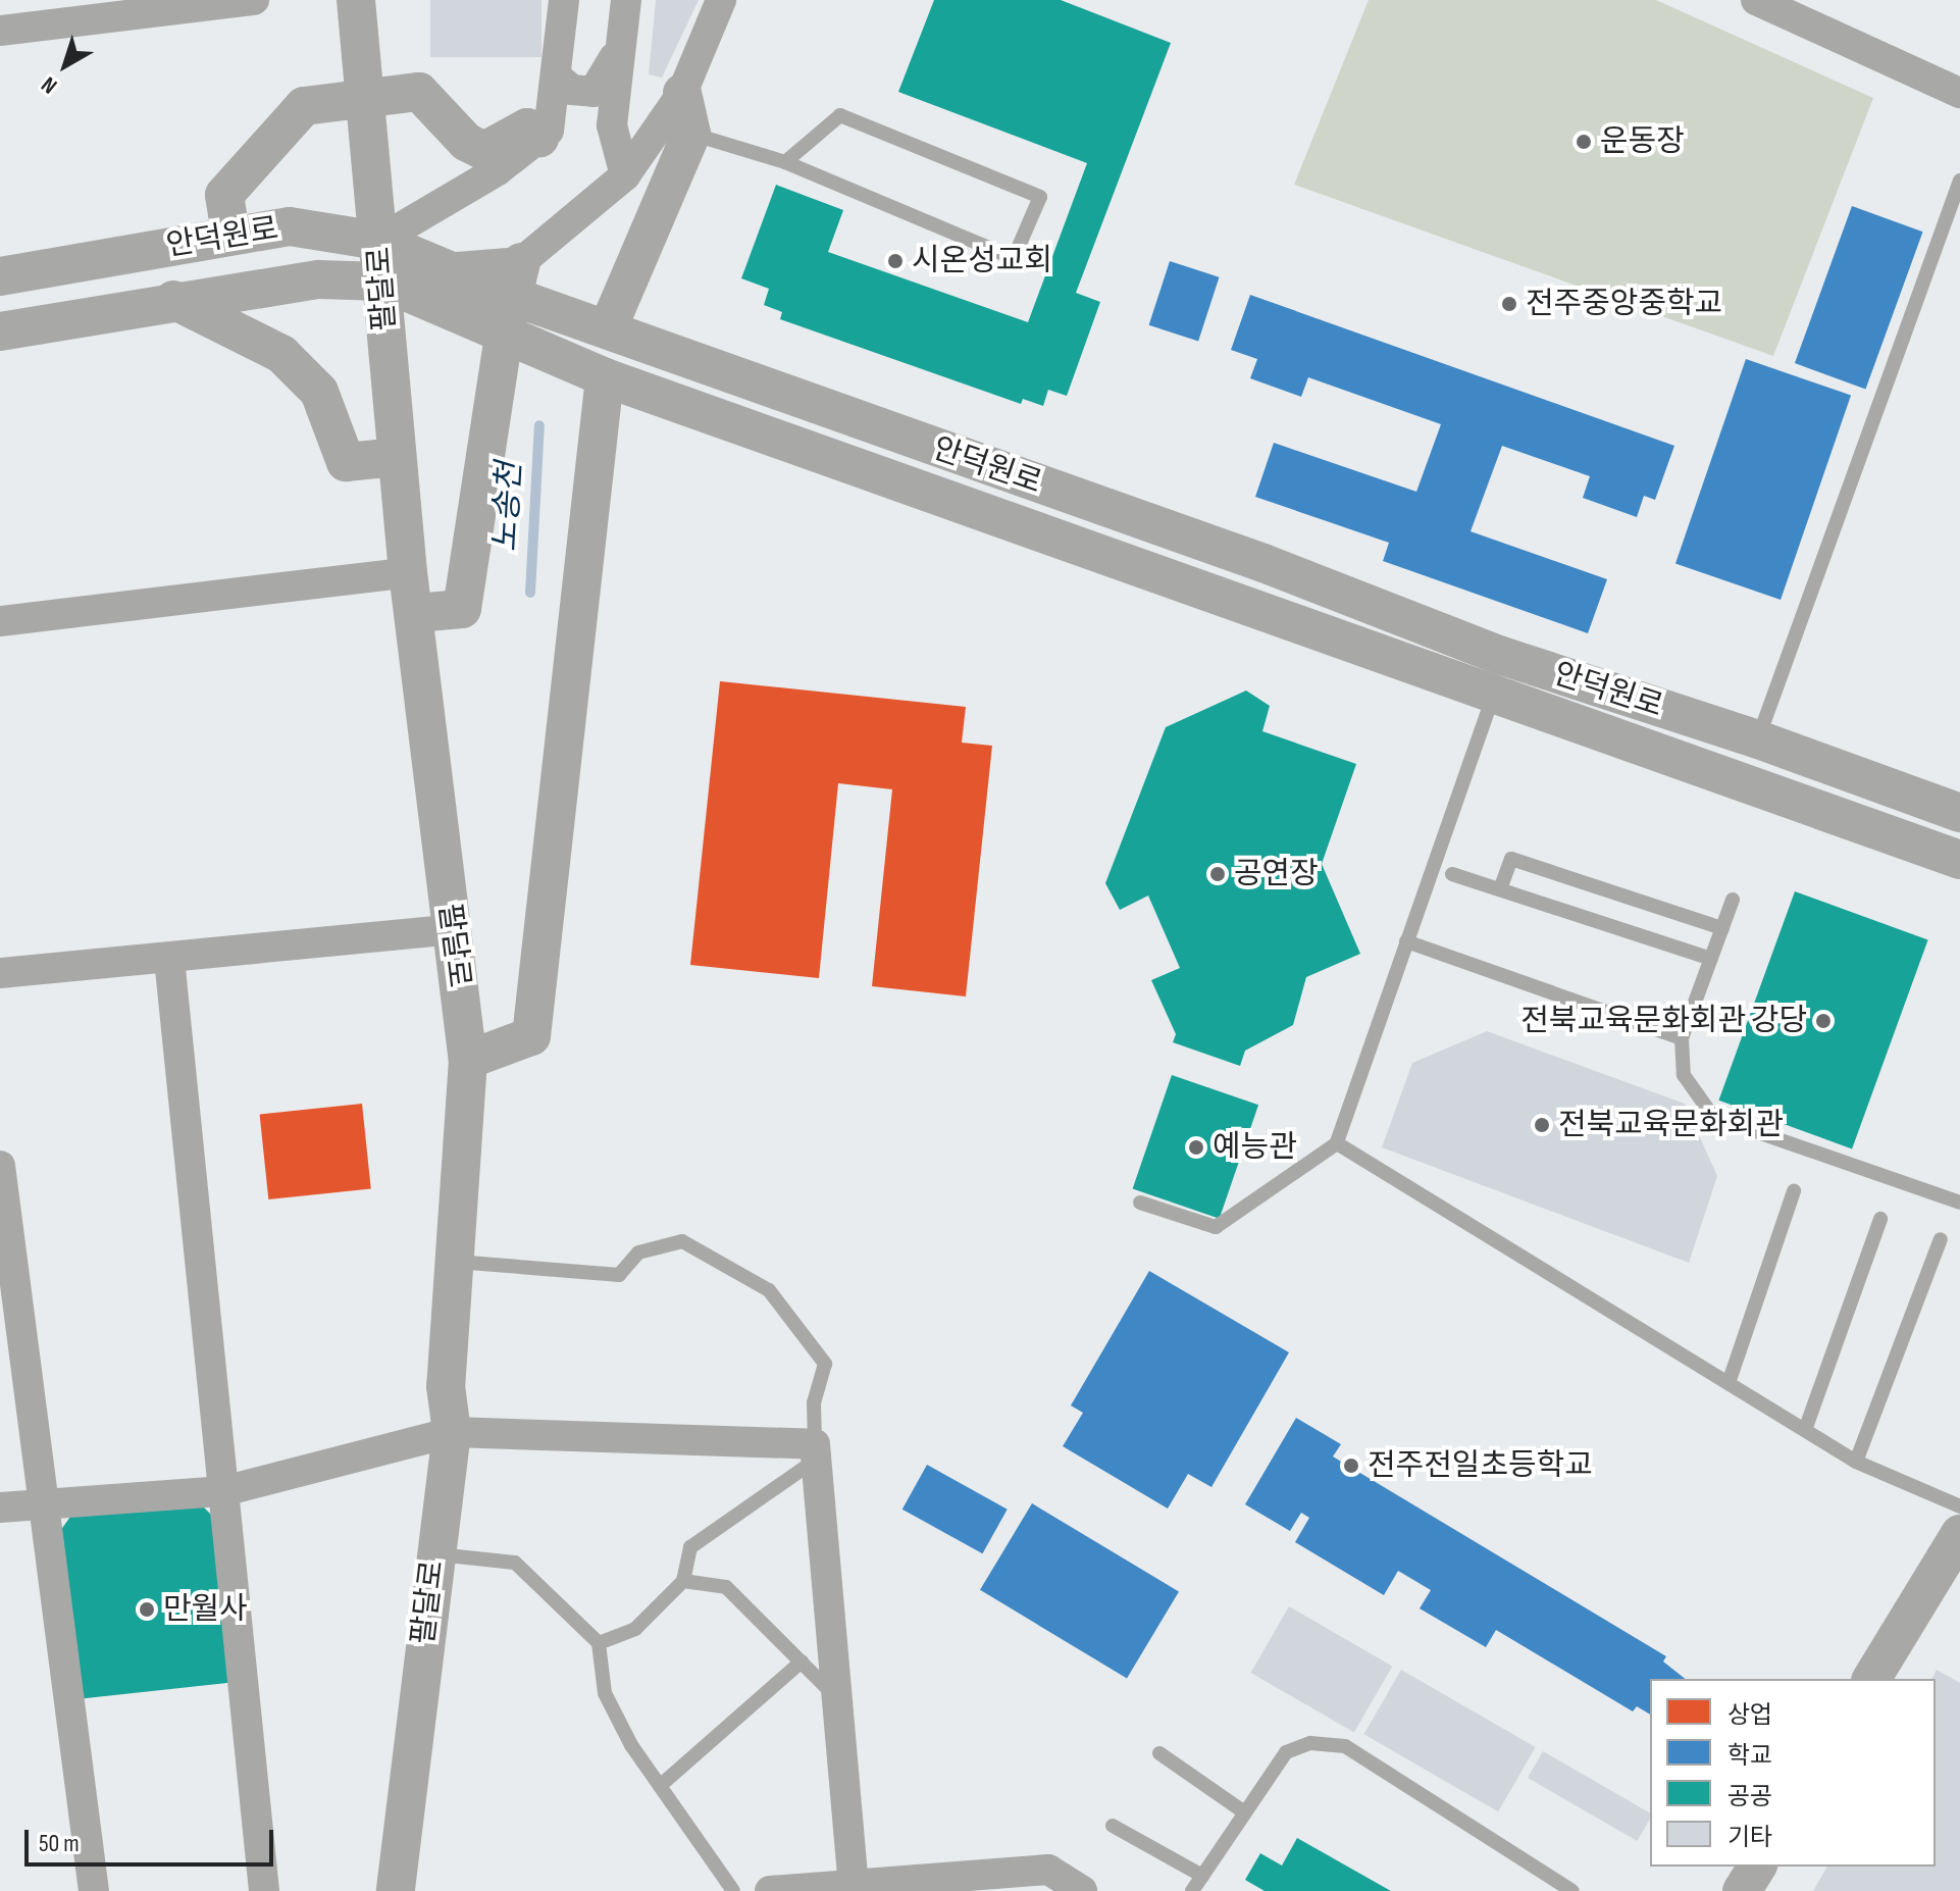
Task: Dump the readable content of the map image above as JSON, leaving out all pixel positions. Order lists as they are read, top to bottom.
{
  "streets": {
    "street": ["안덕원로", "팔달로"]
  },
  "crossings": [
    ["안덕원로", "팔달로"]
  ],
  "water": ["노송천"],
  "places": [
    "운동장",
    "시온성교회",
    "전주중앙중학교",
    "공연장",
    "전북교육문화회관 강당",
    "전북교육문화회관",
    "예능관",
    "전주전일초등학교",
    "만월사"
  ],
  "legend": [
    "상업",
    "학교",
    "공공",
    "기타"
  ],
  "scale_bar": "50 m",
  "north": "bottom left"
}
